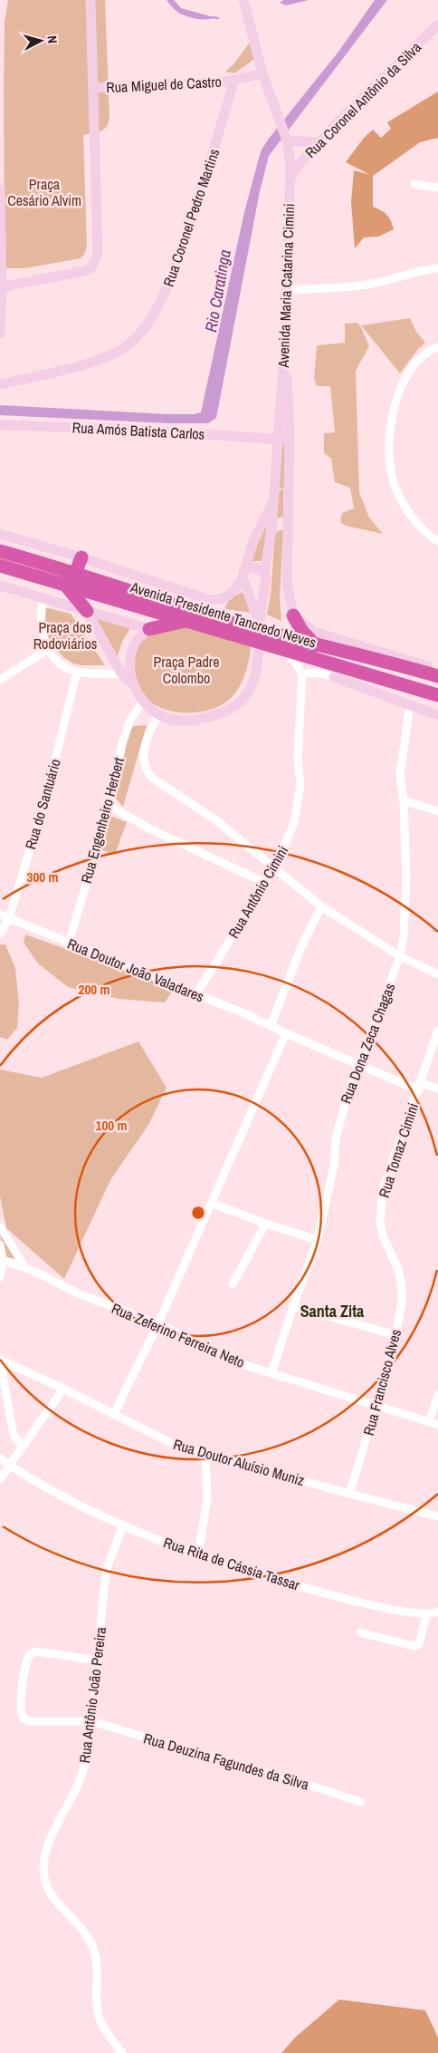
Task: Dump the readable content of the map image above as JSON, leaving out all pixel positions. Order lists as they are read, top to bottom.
{
  "streets": {
    "highway": ["Avenida Presidente Tancredo Neves"],
    "main road": [
      "Rua Miguel de Castro",
      "Rua Coronel Antônio da Silva",
      "Rua Coronel Pedro Martins",
      "Avenida Maria Catarina Cimini",
      "Rua Amós Batista Carlos"
    ],
    "street": [
      "Rua do Santuário",
      "Rua Engenheiro Herbert",
      "Rua Antônio Cimini",
      "Rua Doutor João Valadares",
      "Rua Dona Zeca Chagas",
      "Rua Tomaz Cimini",
      "Rua Zeferino Ferreira Neto",
      "Rua Francisco Alves",
      "Rua Doutor Aluísio Muniz",
      "Rua Rita de Cássia Tassar",
      "Rua Antônio João Pereira",
      "Rua Deuzina Fagundes da Silva"
    ]
  },
  "crossings": [
    ["Rua Miguel de Castro", "Rua Coronel Pedro Martins"],
    ["Rua Miguel de Castro", "Avenida Maria Catarina Cimini"],
    ["Rua Coronel Antônio da Silva", "Avenida Maria Catarina Cimini"],
    ["Avenida Maria Catarina Cimini", "Rua Amós Batista Carlos"],
    ["Avenida Maria Catarina Cimini", "Avenida Presidente Tancredo Neves"],
    ["Rua do Santuário", "Rua Doutor João Valadares"],
    ["Rua Engenheiro Herbert", "Rua Doutor João Valadares"],
    ["Rua Antônio Cimini", "Rua Doutor João Valadares"],
    ["Rua Doutor João Valadares", "Rua Dona Zeca Chagas"],
    ["Rua Doutor João Valadares", "Rua Tomaz Cimini"],
    ["Rua Dona Zeca Chagas", "Rua Zeferino Ferreira Neto"],
    ["Rua Tomaz Cimini", "Rua Francisco Alves"],
    ["Rua Zeferino Ferreira Neto", "Rua Francisco Alves"],
    ["Rua Francisco Alves", "Rua Doutor Aluísio Muniz"],
    ["Rua Rita de Cássia Tassar", "Rua Antônio João Pereira"],
    ["Rua Antônio João Pereira", "Rua Deuzina Fagundes da Silva"]
  ],
  "districts": ["Santa Zita"],
  "water": ["Rio Caratinga"],
  "parks": ["Praça Cesário Alvim", "Praça dos Rodoviários", "Praça Padre Colombo"],
  "north": "right",
  "rings": ["300 m", "200 m", "100 m"]
}
